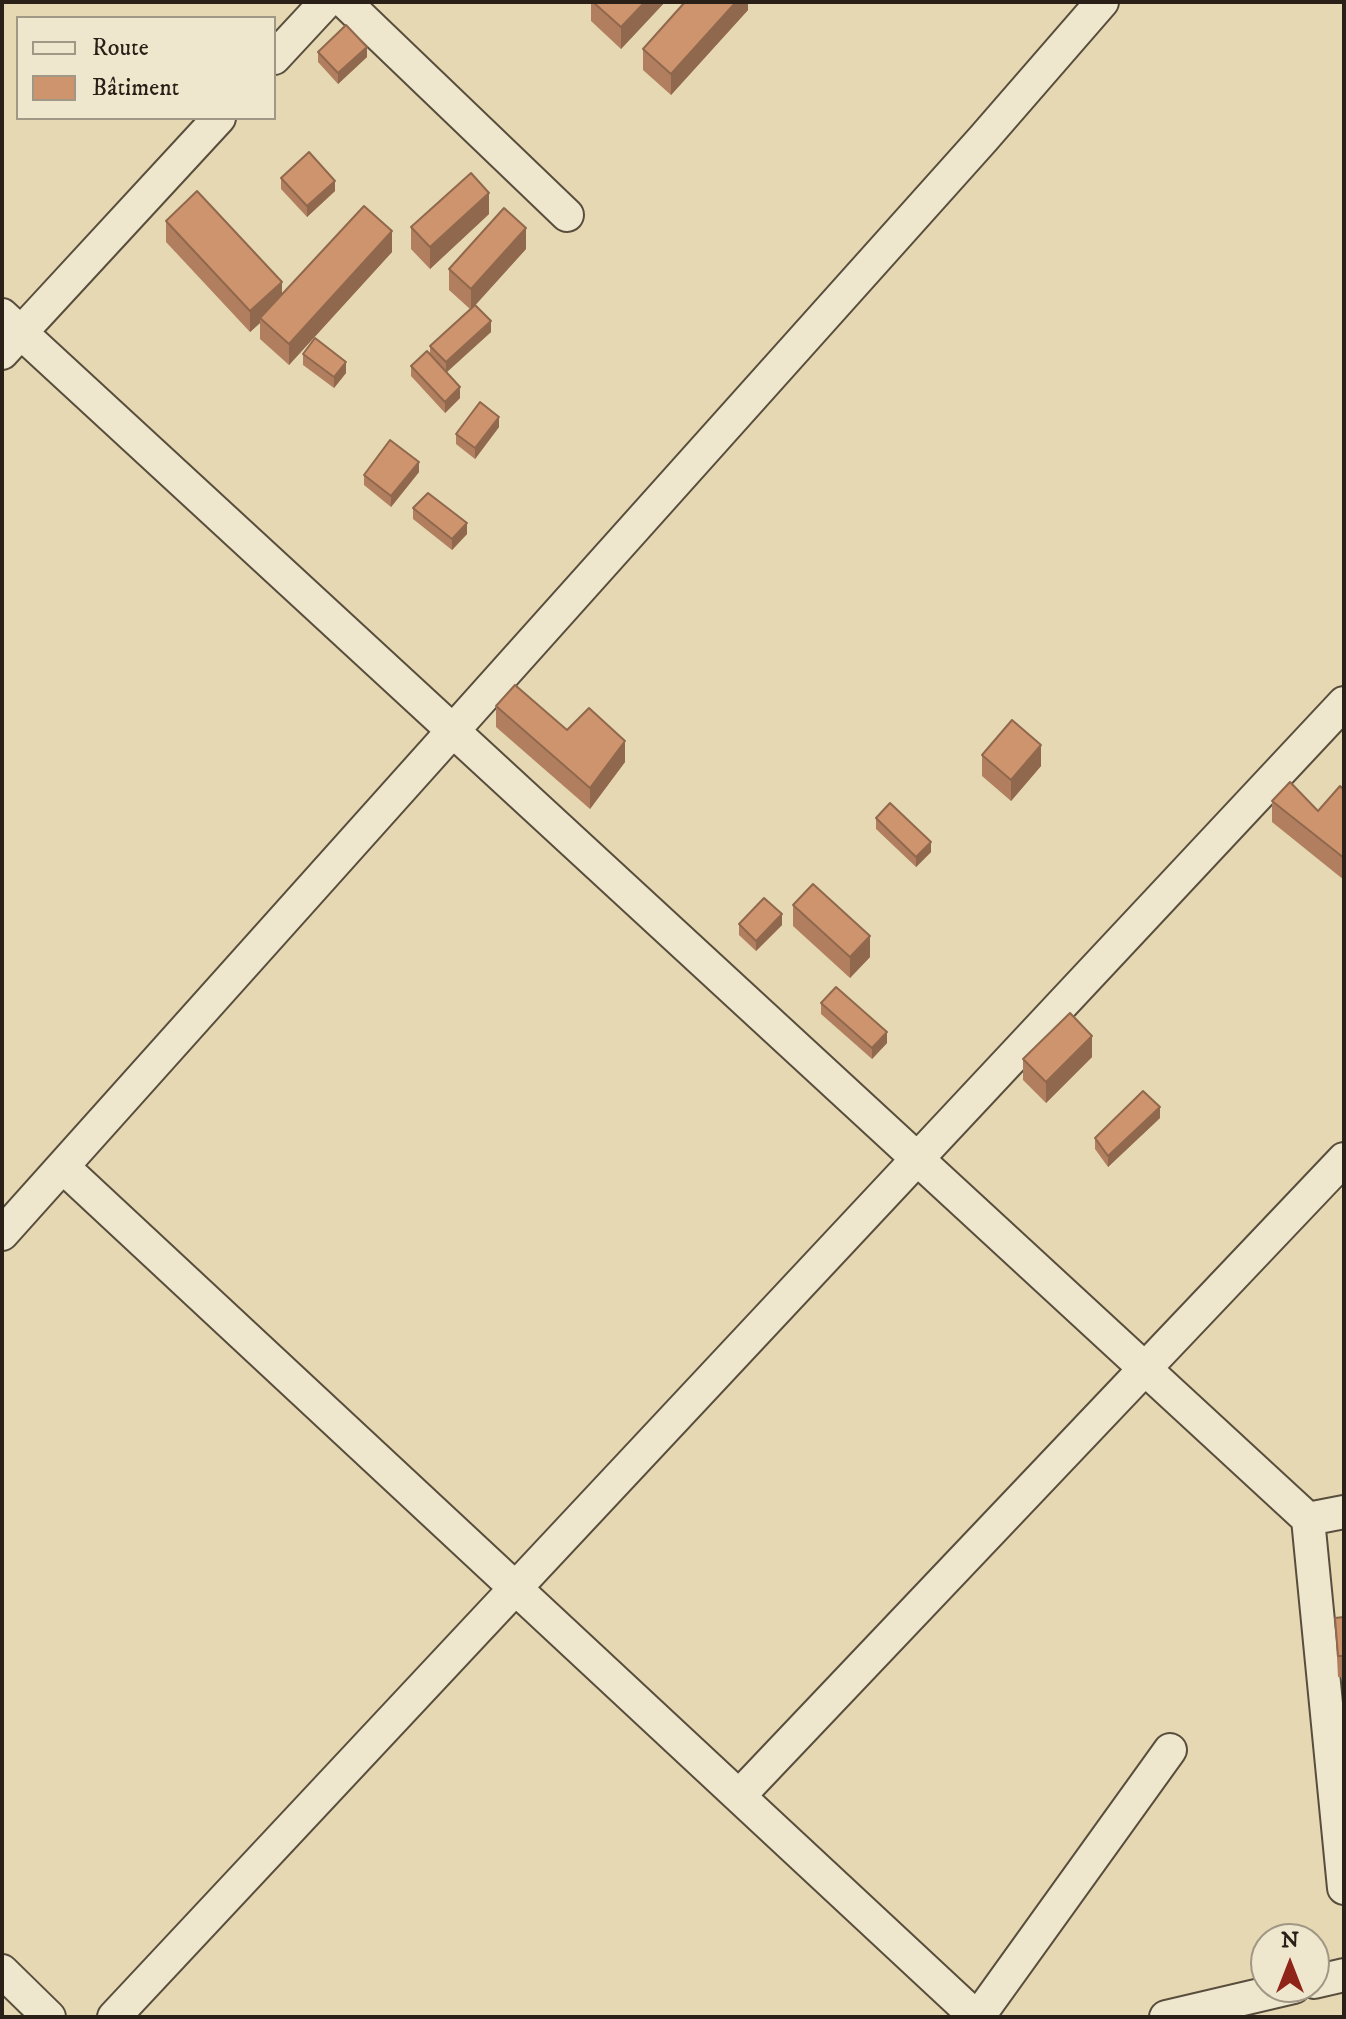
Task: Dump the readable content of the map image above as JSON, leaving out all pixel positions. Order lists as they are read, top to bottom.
{
  "legend": ["Route", "Bâtiment"],
  "north": "top"
}
